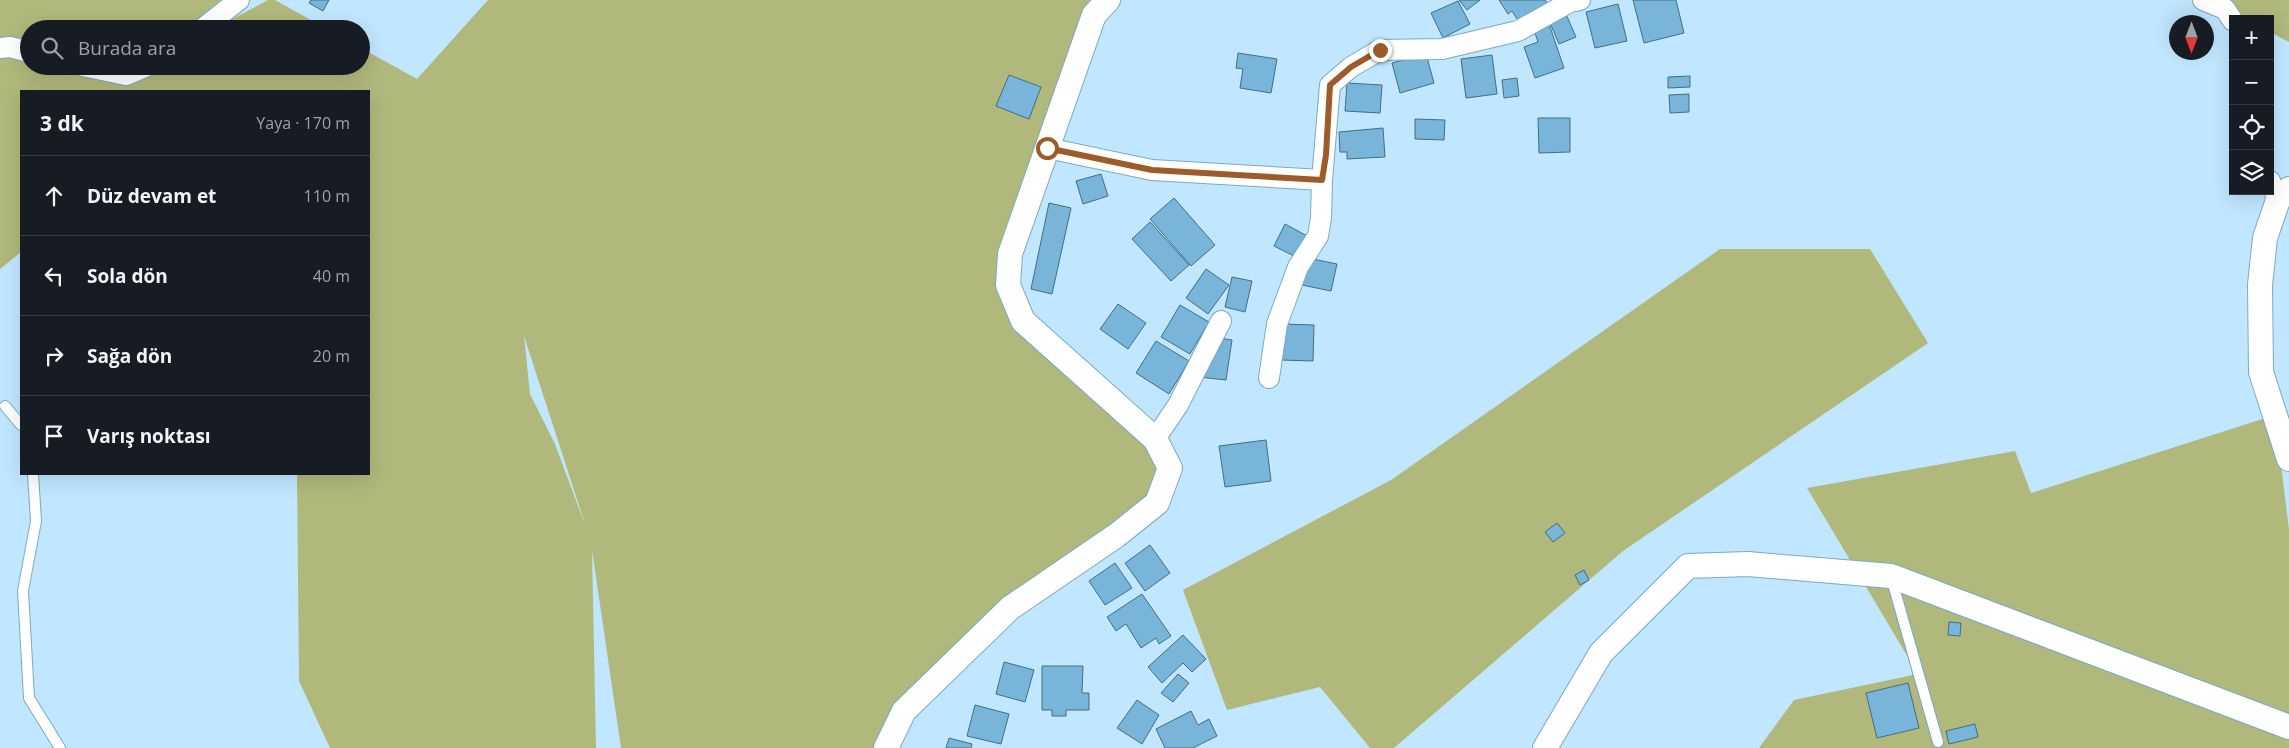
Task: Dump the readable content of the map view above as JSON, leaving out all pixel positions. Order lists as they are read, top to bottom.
{
  "north": "bottom",
  "page": {
    "map_buttons": ["+", "−"],
    "search": "Burada ara",
    "heading": ["3 dk", "Yaya · 170 m"],
    "list": [
      ["Düz devam et", "110 m"],
      ["Sola dön", "40 m"],
      ["Sağa dön", "20 m"],
      "Varış noktası"
    ]
  }
}
